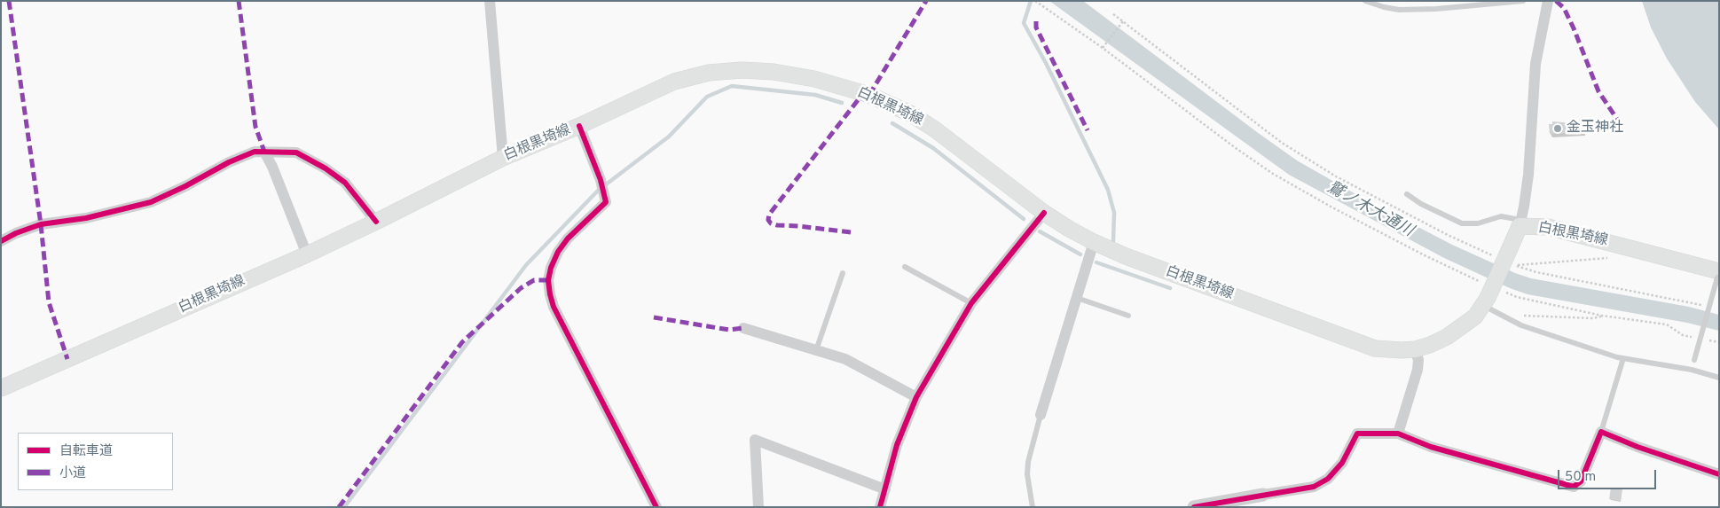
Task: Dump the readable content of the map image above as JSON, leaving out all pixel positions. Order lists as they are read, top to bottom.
{
  "streets": {
    "main road": ["白根黒埼線"]
  },
  "water": ["鷲ノ木大通川"],
  "places": ["金玉神社"],
  "legend": ["自転車道", "小道"],
  "scale_bar": "50 m"
}
